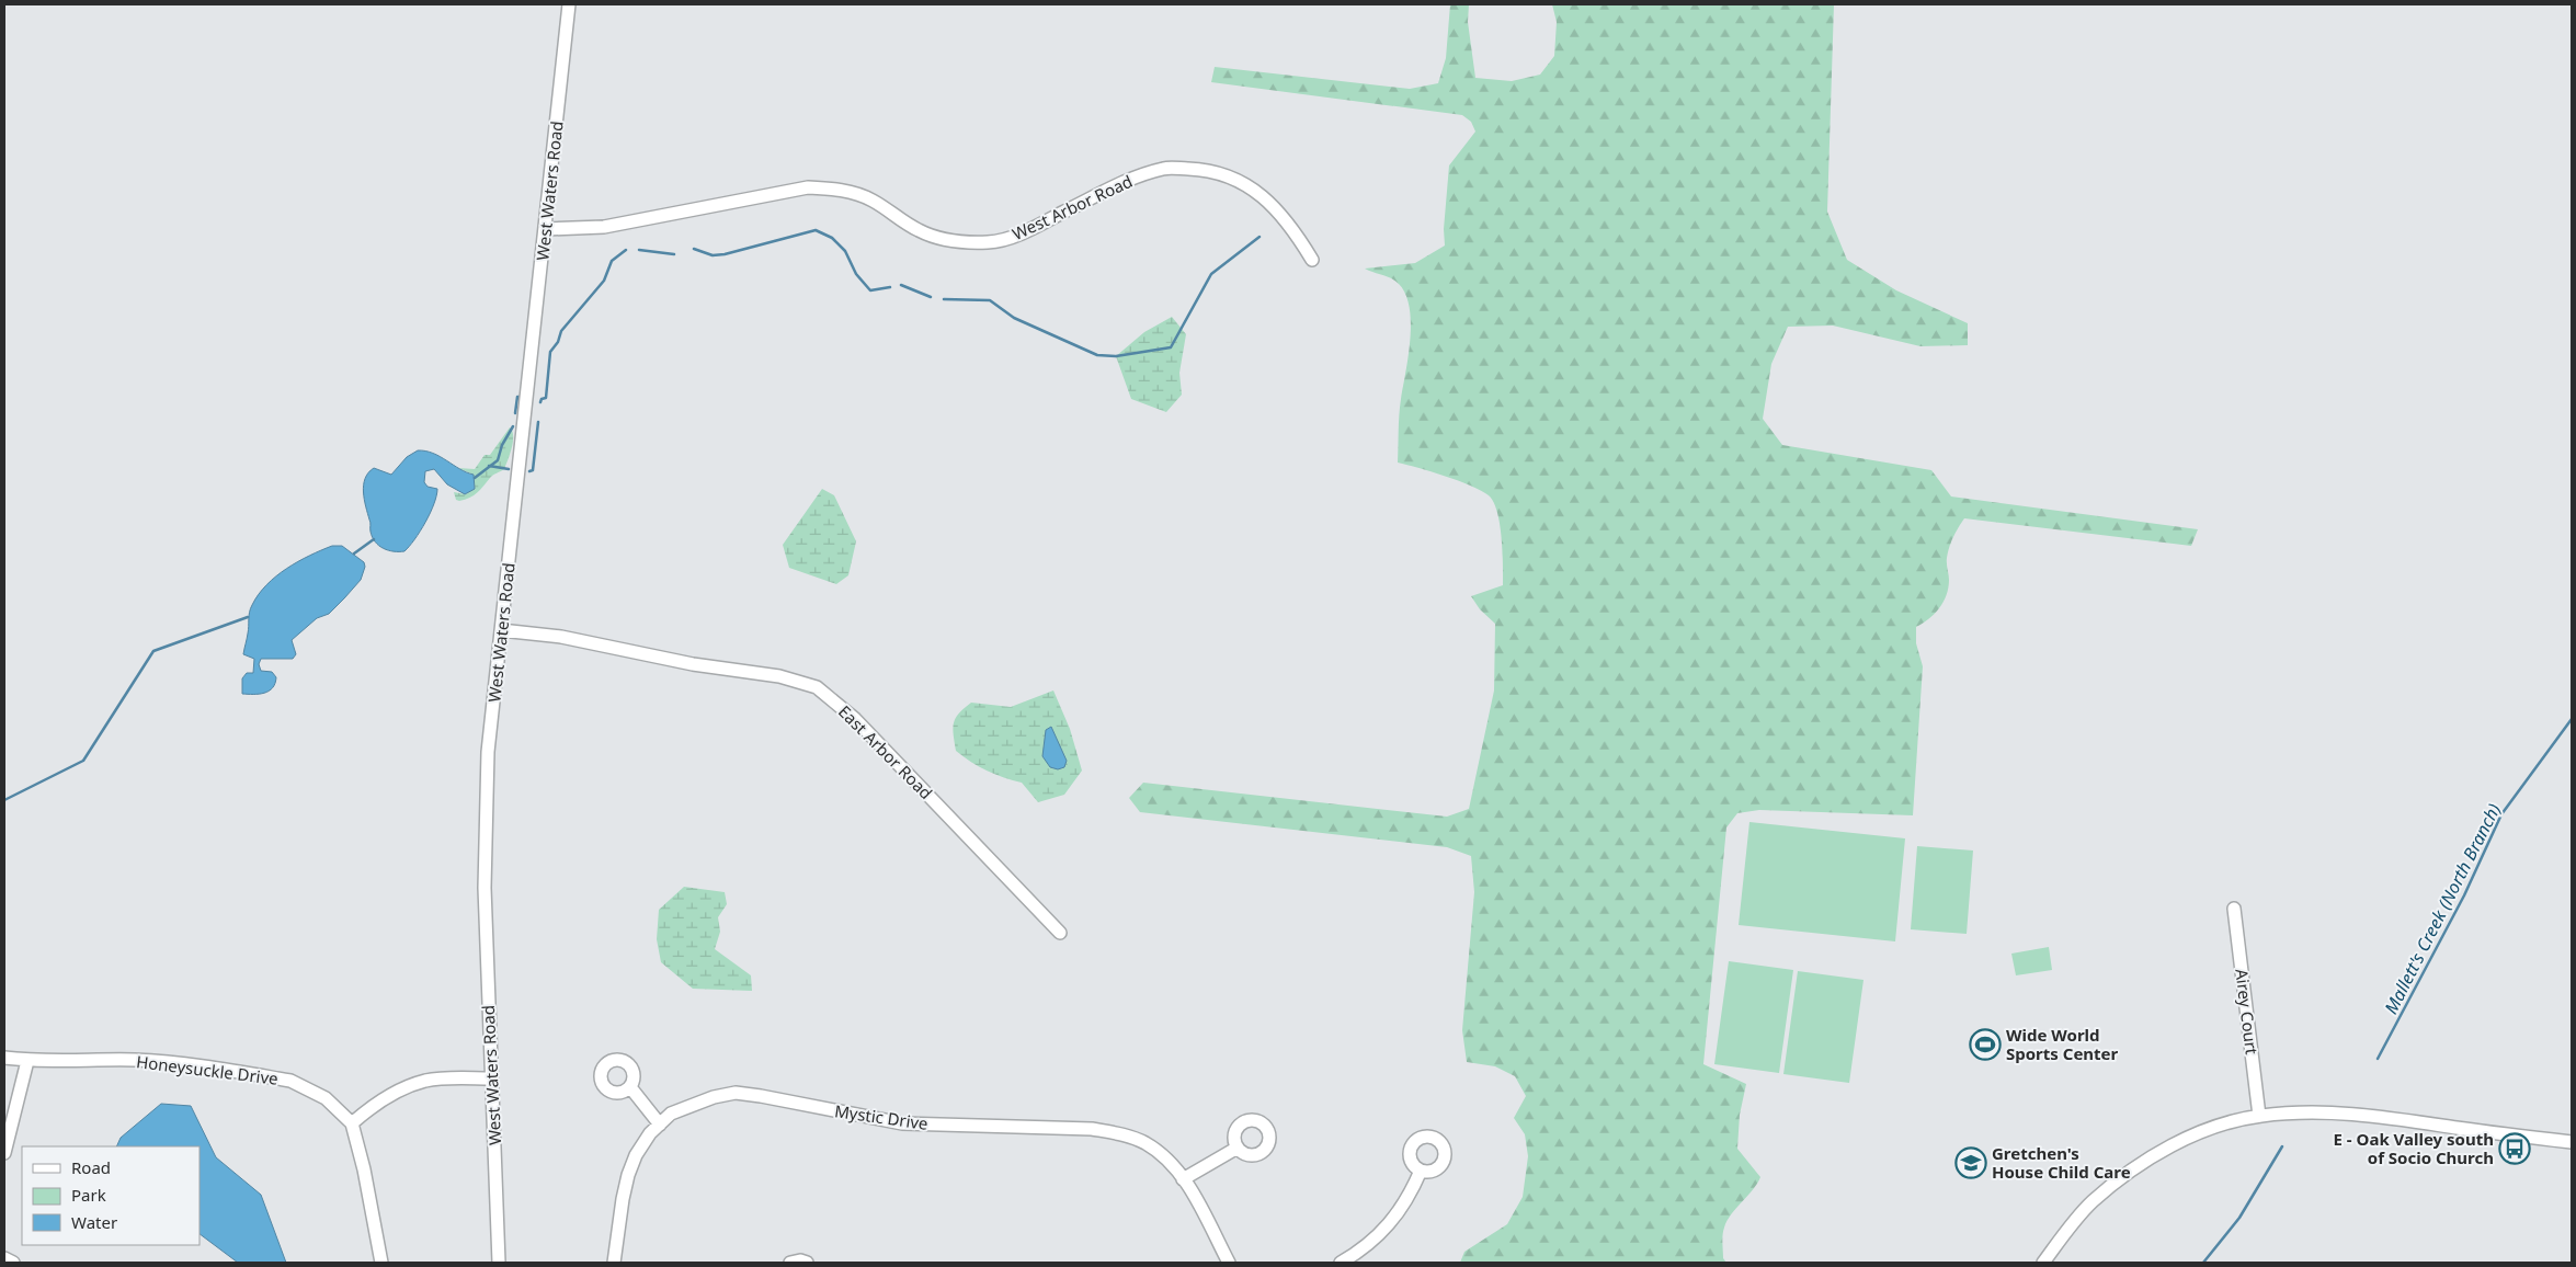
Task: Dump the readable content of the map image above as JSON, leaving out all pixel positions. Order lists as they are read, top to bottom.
{
  "streets": {
    "street": [
      "West Waters Road",
      "West Arbor Road",
      "East Arbor Road",
      "Airey Court",
      "Honeysuckle Drive",
      "Mystic Drive"
    ]
  },
  "crossings": [
    ["West Waters Road", "West Arbor Road"],
    ["West Waters Road", "East Arbor Road"]
  ],
  "water": ["Mallett's Creek (North Branch)"],
  "places": {
    "sports": ["Wide World Sports Center"],
    "bus stop": ["E - Oak Valley south of Socio Church"],
    "school or university": ["Gretchen's House Child Care"]
  },
  "legend": ["Road", "Park", "Water"]
}
